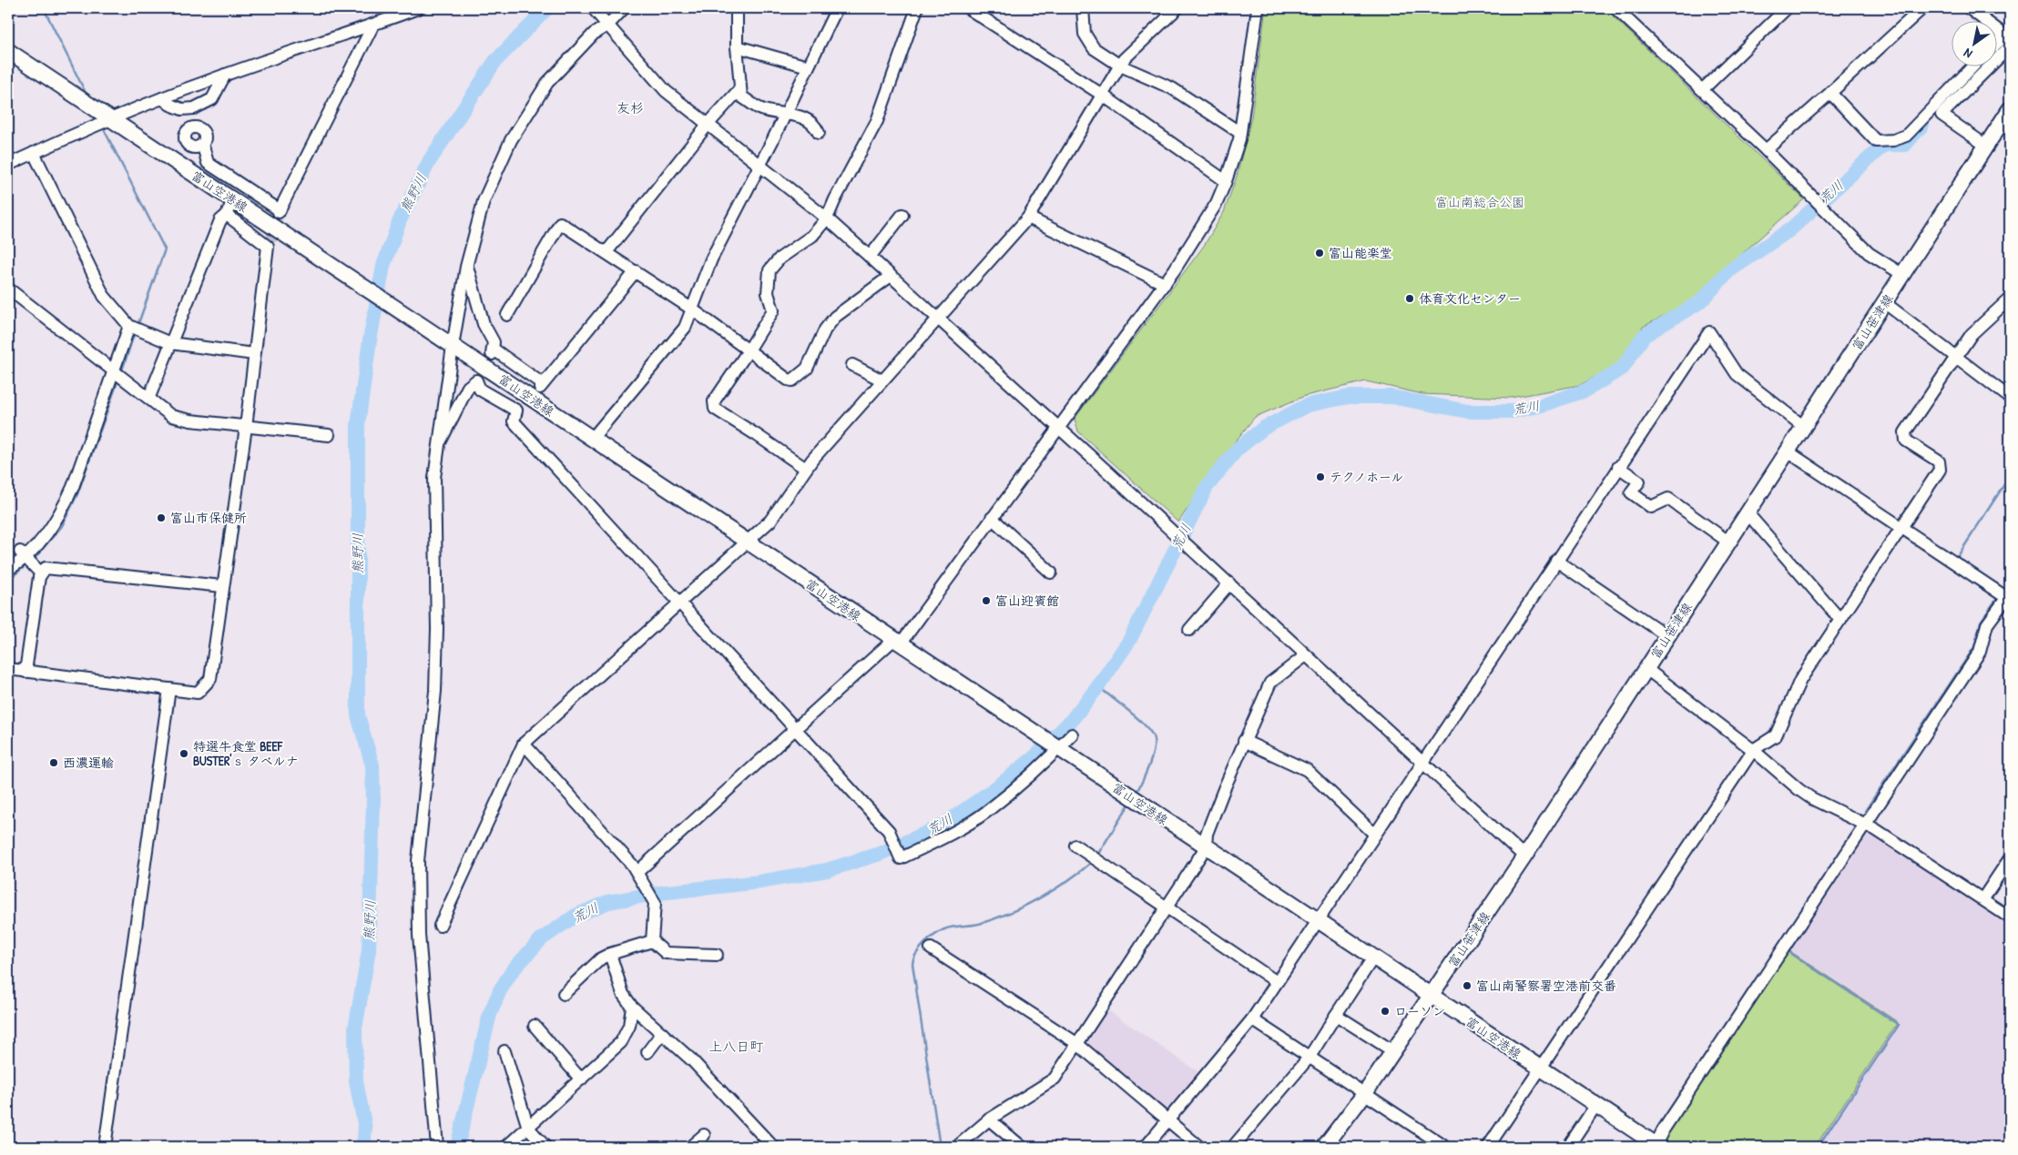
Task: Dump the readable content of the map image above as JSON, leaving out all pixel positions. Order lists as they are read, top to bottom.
{
  "streets": {
    "main road": ["富山空港線", "富山笹津線"]
  },
  "crossings": [
    ["富山空港線", "富山笹津線"]
  ],
  "districts": ["友杉", "上八日町"],
  "water": ["荒川", "熊野川"],
  "parks": ["富山南総合公園"],
  "places": [
    "富山能楽堂",
    "体育文化センター",
    "テクノホール",
    "富山市保健所",
    "富山迎賓館",
    "特選牛食堂 BEEF BUSTER'ｓ タベルナ",
    "西濃運輸",
    "富山南警察署空港前交番",
    "ローソン"
  ],
  "north": "bottom left"
}
